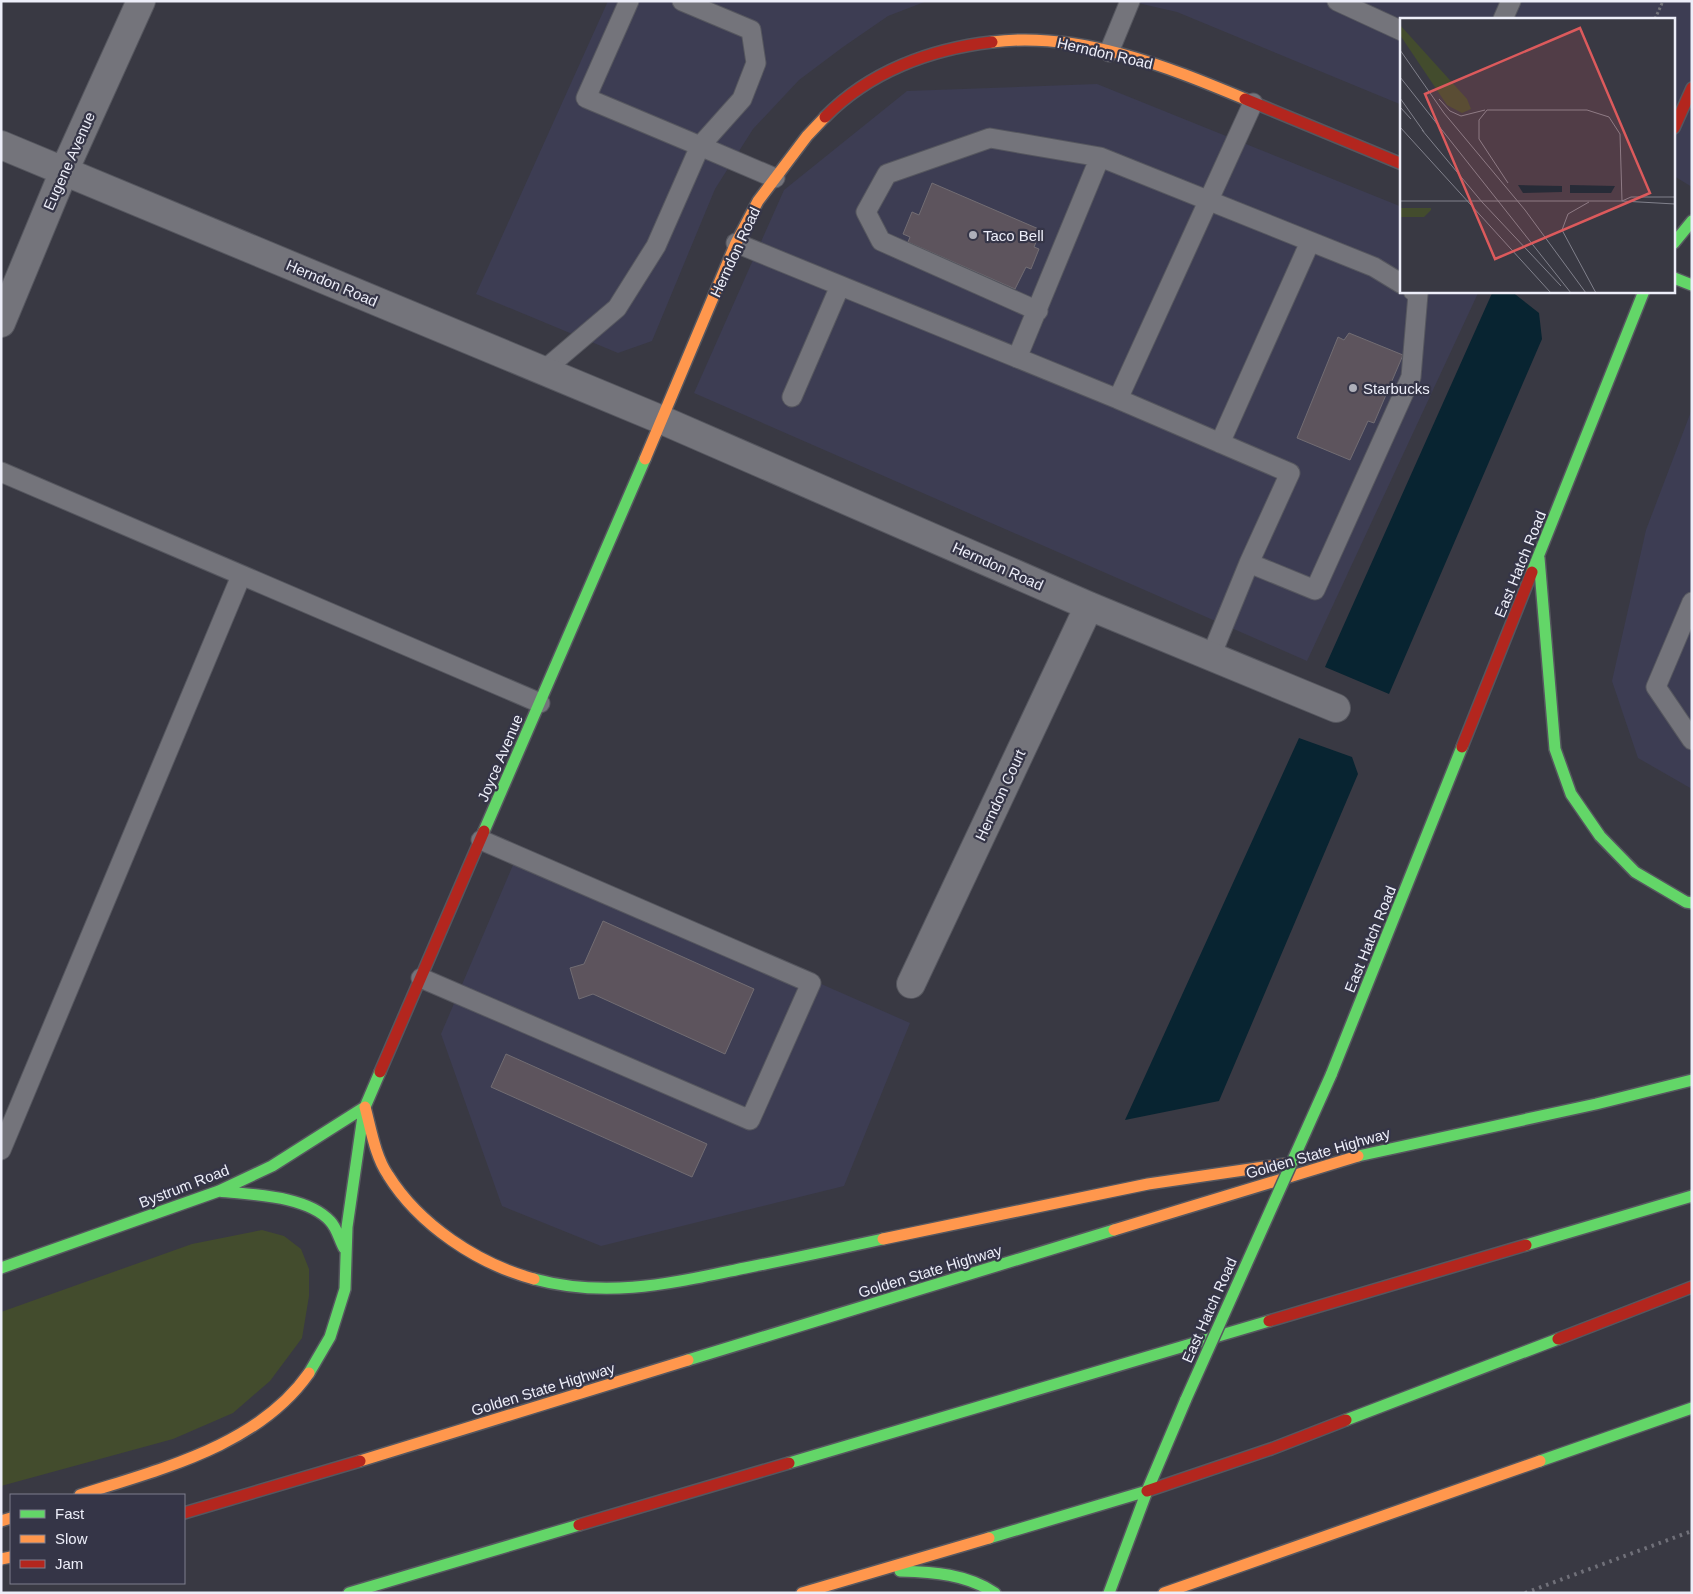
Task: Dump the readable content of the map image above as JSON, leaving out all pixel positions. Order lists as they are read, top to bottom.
{
  "streets": {
    "main road": [
      "Herndon Road",
      "East Hatch Road",
      "Joyce Avenue",
      "Golden State Highway",
      "Bystrum Road"
    ],
    "street": ["Eugene Avenue", "Herndon Court"]
  },
  "crossings": [
    ["Herndon Road", "Eugene Avenue"],
    ["Herndon Road", "Joyce Avenue"],
    ["Herndon Road", "Herndon Court"],
    ["Joyce Avenue", "Bystrum Road"]
  ],
  "places": ["Taco Bell", "Starbucks"],
  "legend": ["Fast", "Slow", "Jam"]
}
